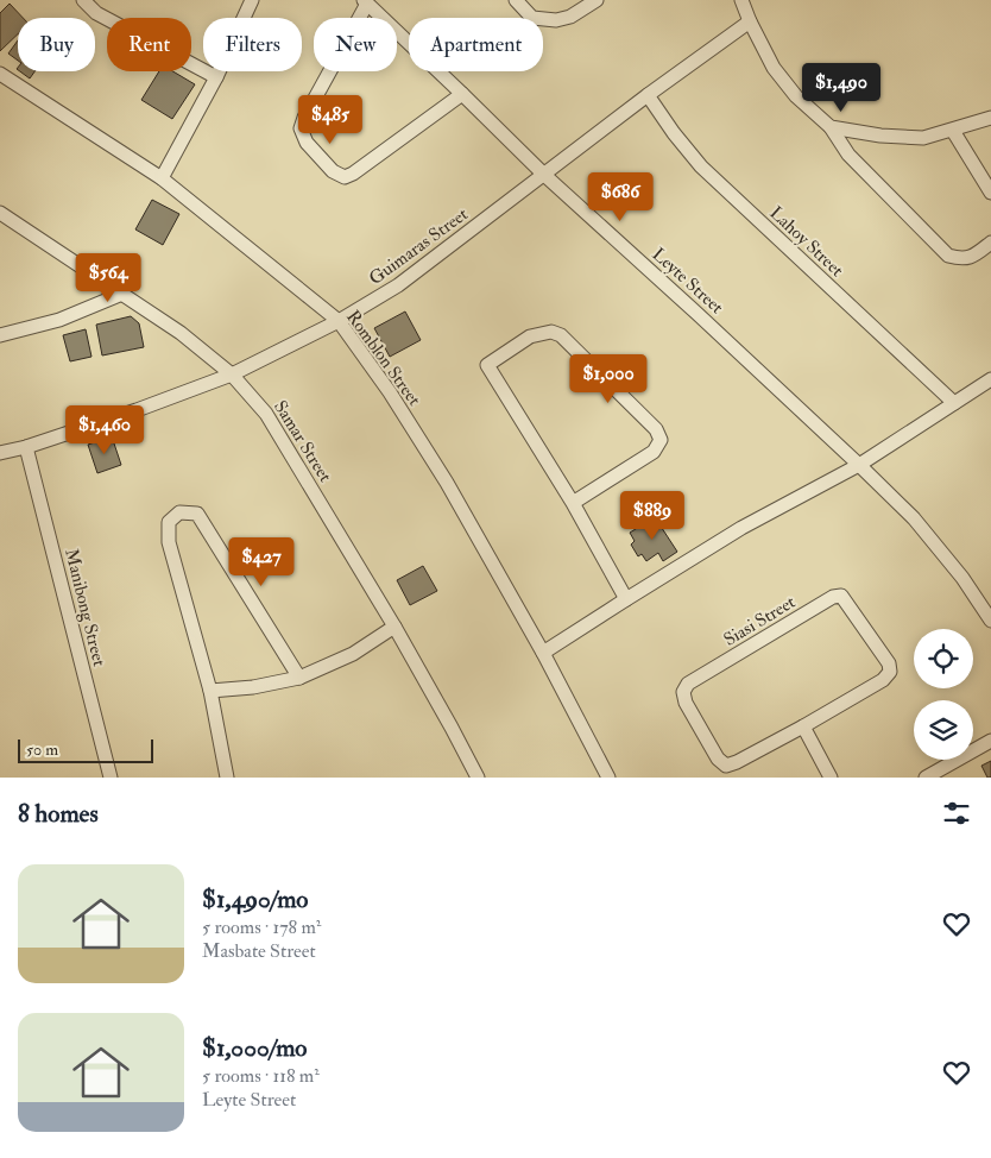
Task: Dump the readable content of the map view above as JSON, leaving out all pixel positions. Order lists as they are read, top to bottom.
{
  "streets": {
    "street": [
      "Lahoy Street",
      "Guimaras Street",
      "Leyte Street",
      "Romblon Street",
      "Samar Street",
      "Manibong Street",
      "Siasi Street"
    ]
  },
  "crossings": [
    ["Lahoy Street", "Guimaras Street"],
    ["Guimaras Street", "Leyte Street"],
    ["Guimaras Street", "Romblon Street"],
    ["Guimaras Street", "Samar Street"],
    ["Guimaras Street", "Manibong Street"]
  ],
  "scale_bar": "50 m",
  "page": {
    "chip": [
      "Buy",
      "Rent",
      "Filters",
      "New",
      "Apartment"
    ],
    "price": [
      "$1,490",
      "$485",
      "$686",
      "$564",
      "$1,000",
      "$1,460",
      "$889",
      "$427"
    ],
    "scale": "50 m",
    "heading": "8 homes",
    "list": [
      {
        "name": "$1,490/mo",
        "note": "5 rooms · 178 m² · Masbate Street"
      },
      {
        "name": "$1,000/mo",
        "note": "5 rooms · 118 m² · Leyte Street"
      }
    ]
  }
}
